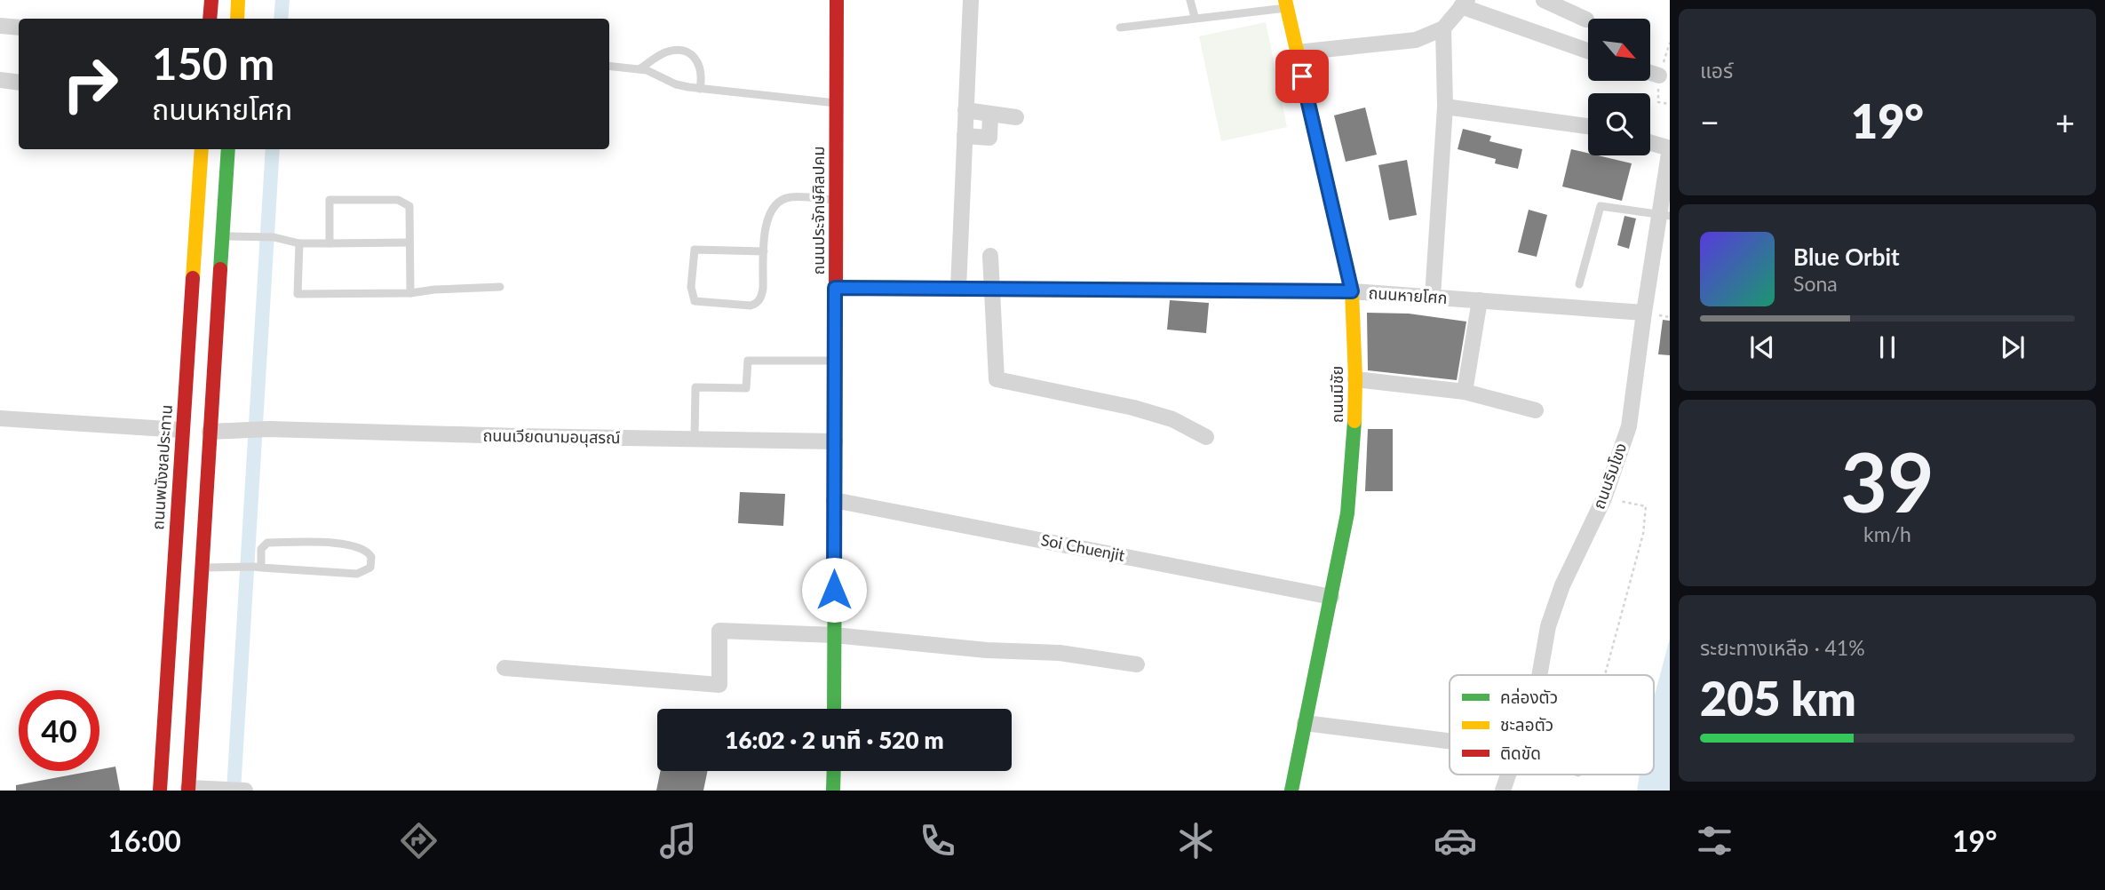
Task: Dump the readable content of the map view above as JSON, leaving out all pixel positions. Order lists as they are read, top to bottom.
{
  "streets": {
    "street": [
      "ถนนประจักษ์ศิลปคม",
      "ถนนหายโศก",
      "ถนนมีชัย",
      "ถนนเวียดนามอนุสรณ์",
      "ถนนพนังชลประทาน",
      "ถนนริมโขง",
      "Soi Chuenjit"
    ]
  },
  "crossings": [
    ["ถนนประจักษ์ศิลปคม", "ถนนหายโศก"],
    ["ถนนประจักษ์ศิลปคม", "ถนนเวียดนามอนุสรณ์"],
    ["ถนนประจักษ์ศิลปคม", "Soi Chuenjit"],
    ["ถนนหายโศก", "ถนนมีชัย"],
    ["ถนนหายโศก", "ถนนริมโขง"],
    ["ถนนมีชัย", "Soi Chuenjit"]
  ],
  "legend": ["คล่องตัว", "ชะลอตัว", "ติดขัด"],
  "north": "bottom right",
  "page": {
    "tile": [
      "แอร์",
      ["39", "km/h"],
      ["ระยะทางเหลือ · 41%", "205 km"]
    ],
    "turn": ["150 m", "ถนนหายโศก"],
    "heat": ["−", "19°", "+"],
    "song": ["Blue Orbit", "Sona"],
    "limit": "40",
    "trip": "16:02 · 2 นาที · 520 m",
    "tabs": ["16:00", "19°"]
  }
}
